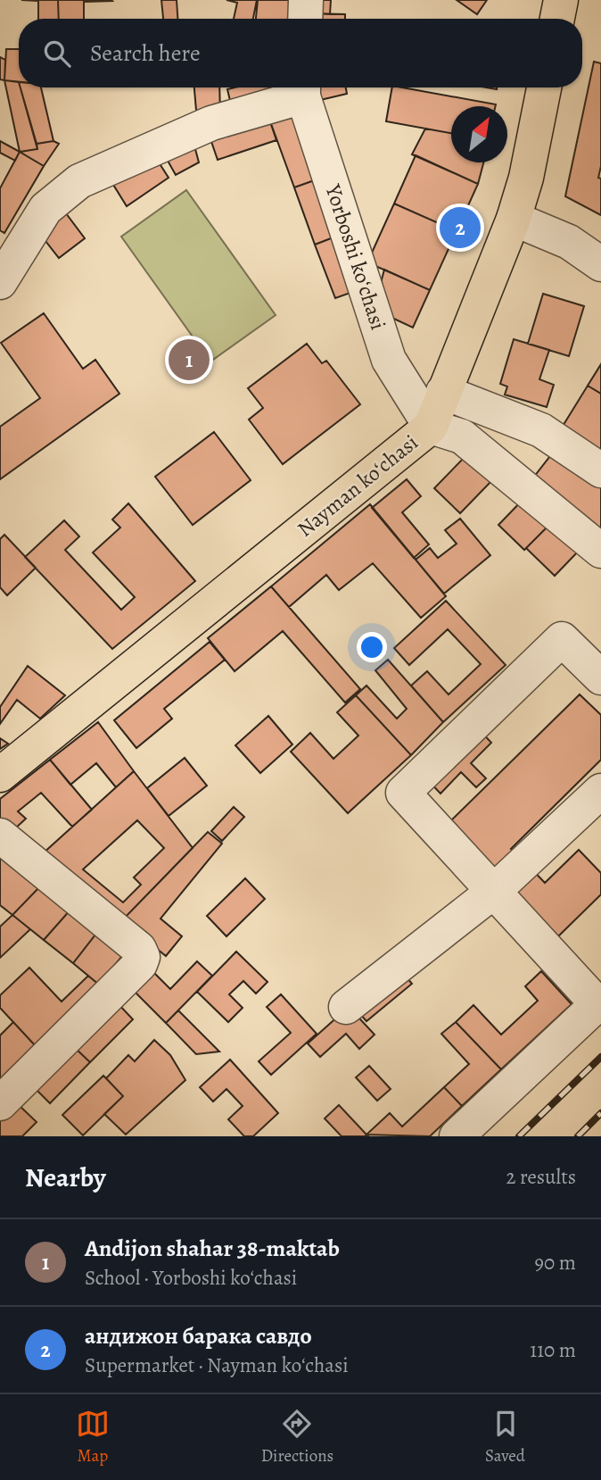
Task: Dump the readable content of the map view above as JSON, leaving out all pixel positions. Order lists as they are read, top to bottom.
{
  "streets": {
    "main road": ["Nayman koʻchasi"],
    "street": ["Yorboshi koʻchasi"]
  },
  "crossings": [
    ["Yorboshi koʻchasi", "Nayman koʻchasi"]
  ],
  "north": "top right",
  "page": {
    "search": "Search here",
    "pins": ["2", "1"],
    "heading": ["Nearby", "2 results"],
    "list": [
      {
        "mark": "1",
        "name": "Andijon shahar 38-maktab",
        "note": "School · Yorboshi koʻchasi",
        "value": "90 m"
      },
      {
        "mark": "2",
        "name": "андижон барака савдо",
        "note": "Supermarket · Nayman koʻchasi",
        "value": "110 m"
      }
    ],
    "nav": ["Map", "Directions", "Saved"]
  }
}
